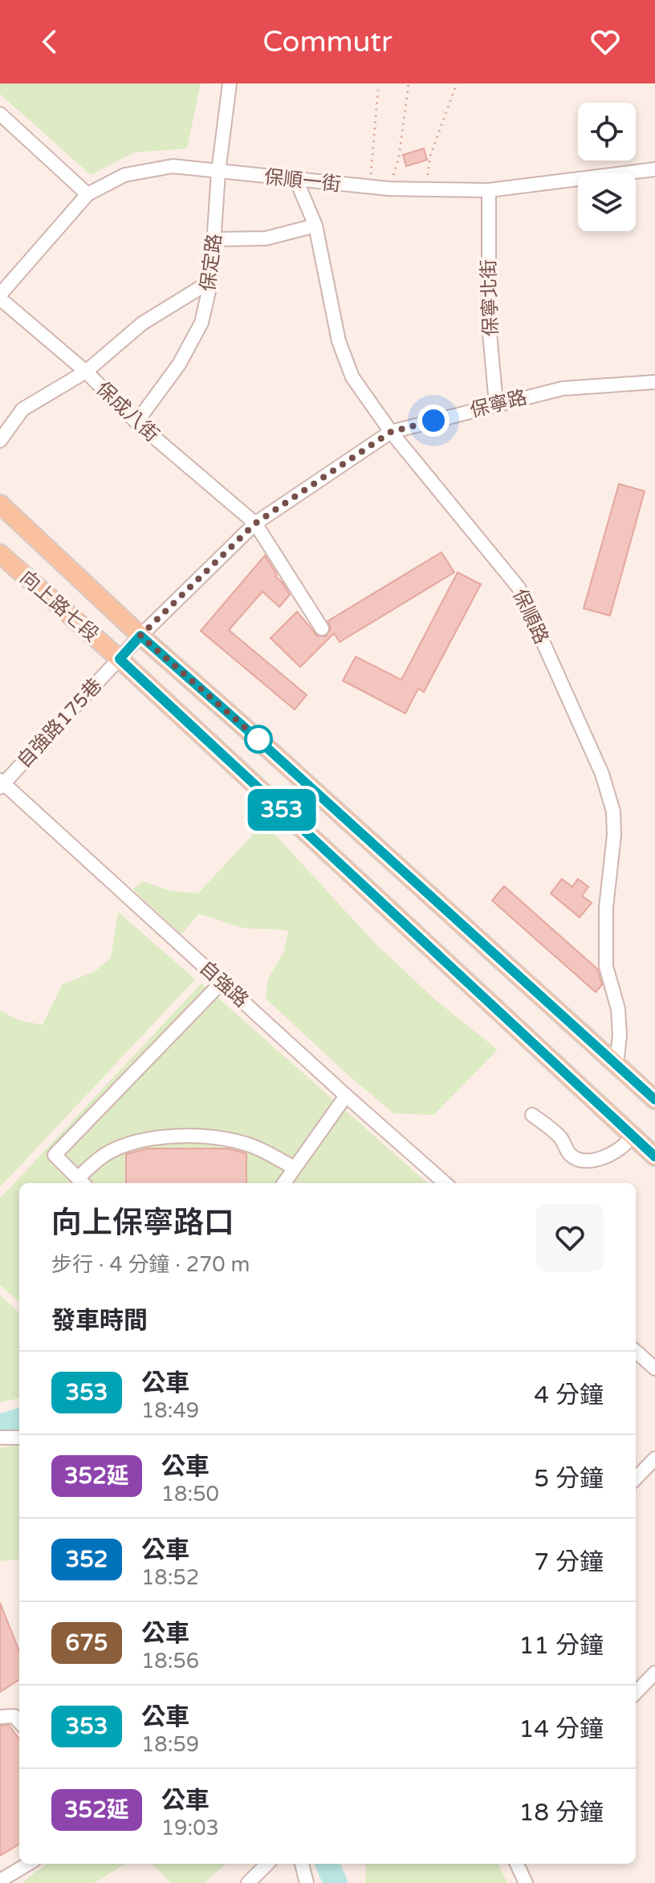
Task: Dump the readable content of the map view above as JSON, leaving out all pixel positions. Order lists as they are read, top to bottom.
{
  "streets": {
    "main road": ["向上路七段"],
    "street": [
      "保順一街",
      "保定路",
      "保寧北街",
      "保寧路",
      "保成八街",
      "保順路",
      "自強路175巷",
      "自強路"
    ]
  },
  "crossings": [
    ["保順一街", "保定路"],
    ["保順一街", "保寧北街"],
    ["保順一街", "保成八街"],
    ["保順一街", "保順路"],
    ["保定路", "保成八街"],
    ["保寧北街", "保寧路"],
    ["保寧路", "保成八街"],
    ["保寧路", "向上路七段"],
    ["保寧路", "保順路"],
    ["保寧路", "自強路175巷"],
    ["向上路七段", "保順路"],
    ["向上路七段", "自強路175巷"],
    ["自強路175巷", "自強路"]
  ],
  "lines": ["bus line 353"],
  "page": {
    "header": "Commutr",
    "on_map": "353",
    "heading": [
      ["向上保寧路口", "步行 · 4 分鐘 · 270 m"],
      "發車時間"
    ],
    "list": [
      {
        "mark": "353",
        "name": "公車",
        "note": "18:49",
        "value": "4 分鐘"
      },
      {
        "mark": "352延",
        "name": "公車",
        "note": "18:50",
        "value": "5 分鐘"
      },
      {
        "mark": "352",
        "name": "公車",
        "note": "18:52",
        "value": "7 分鐘"
      },
      {
        "mark": "675",
        "name": "公車",
        "note": "18:56",
        "value": "11 分鐘"
      },
      {
        "mark": "353",
        "name": "公車",
        "note": "18:59",
        "value": "14 分鐘"
      },
      {
        "mark": "352延",
        "name": "公車",
        "note": "19:03",
        "value": "18 分鐘"
      }
    ]
  }
}
